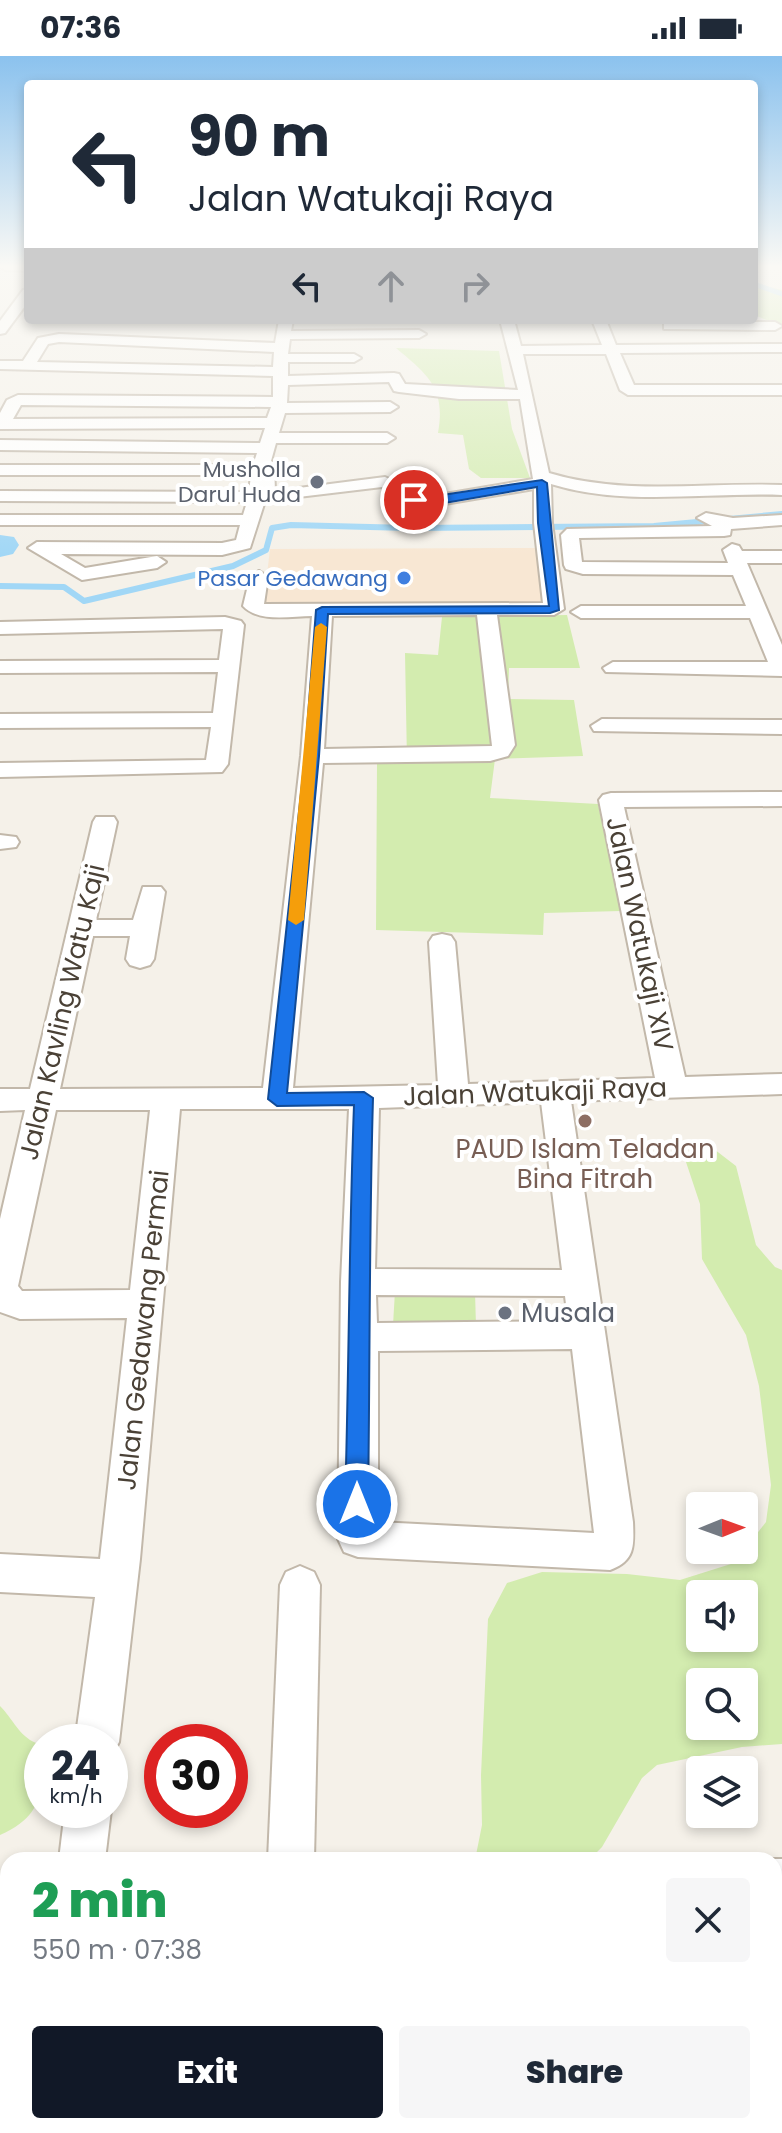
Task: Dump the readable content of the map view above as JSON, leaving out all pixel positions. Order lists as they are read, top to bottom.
{
  "streets": {
    "street": [
      "Jalan Watukaji XIV",
      "Jalan Kavling Watu Kaji",
      "Jalan Watukaji Raya",
      "Jalan Gedawang Permai"
    ]
  },
  "crossings": [
    ["Jalan Watukaji XIV", "Jalan Watukaji Raya"],
    ["Jalan Kavling Watu Kaji", "Jalan Watukaji Raya"],
    ["Jalan Kavling Watu Kaji", "Jalan Gedawang Permai"],
    ["Jalan Watukaji Raya", "Jalan Gedawang Permai"]
  ],
  "places": [
    "Musholla Darul Huda",
    "Pasar Gedawang",
    "PAUD Islam Teladan Bina Fitrah",
    "Musala"
  ],
  "north": "right",
  "page": {
    "status": "07:36",
    "turn": ["90 m", "Jalan Watukaji Raya"],
    "speed": "24 km/h",
    "limit": "30",
    "heading": ["2 min", "550 m · 07:38"],
    "buttons": ["Exit", "Share"]
  }
}
